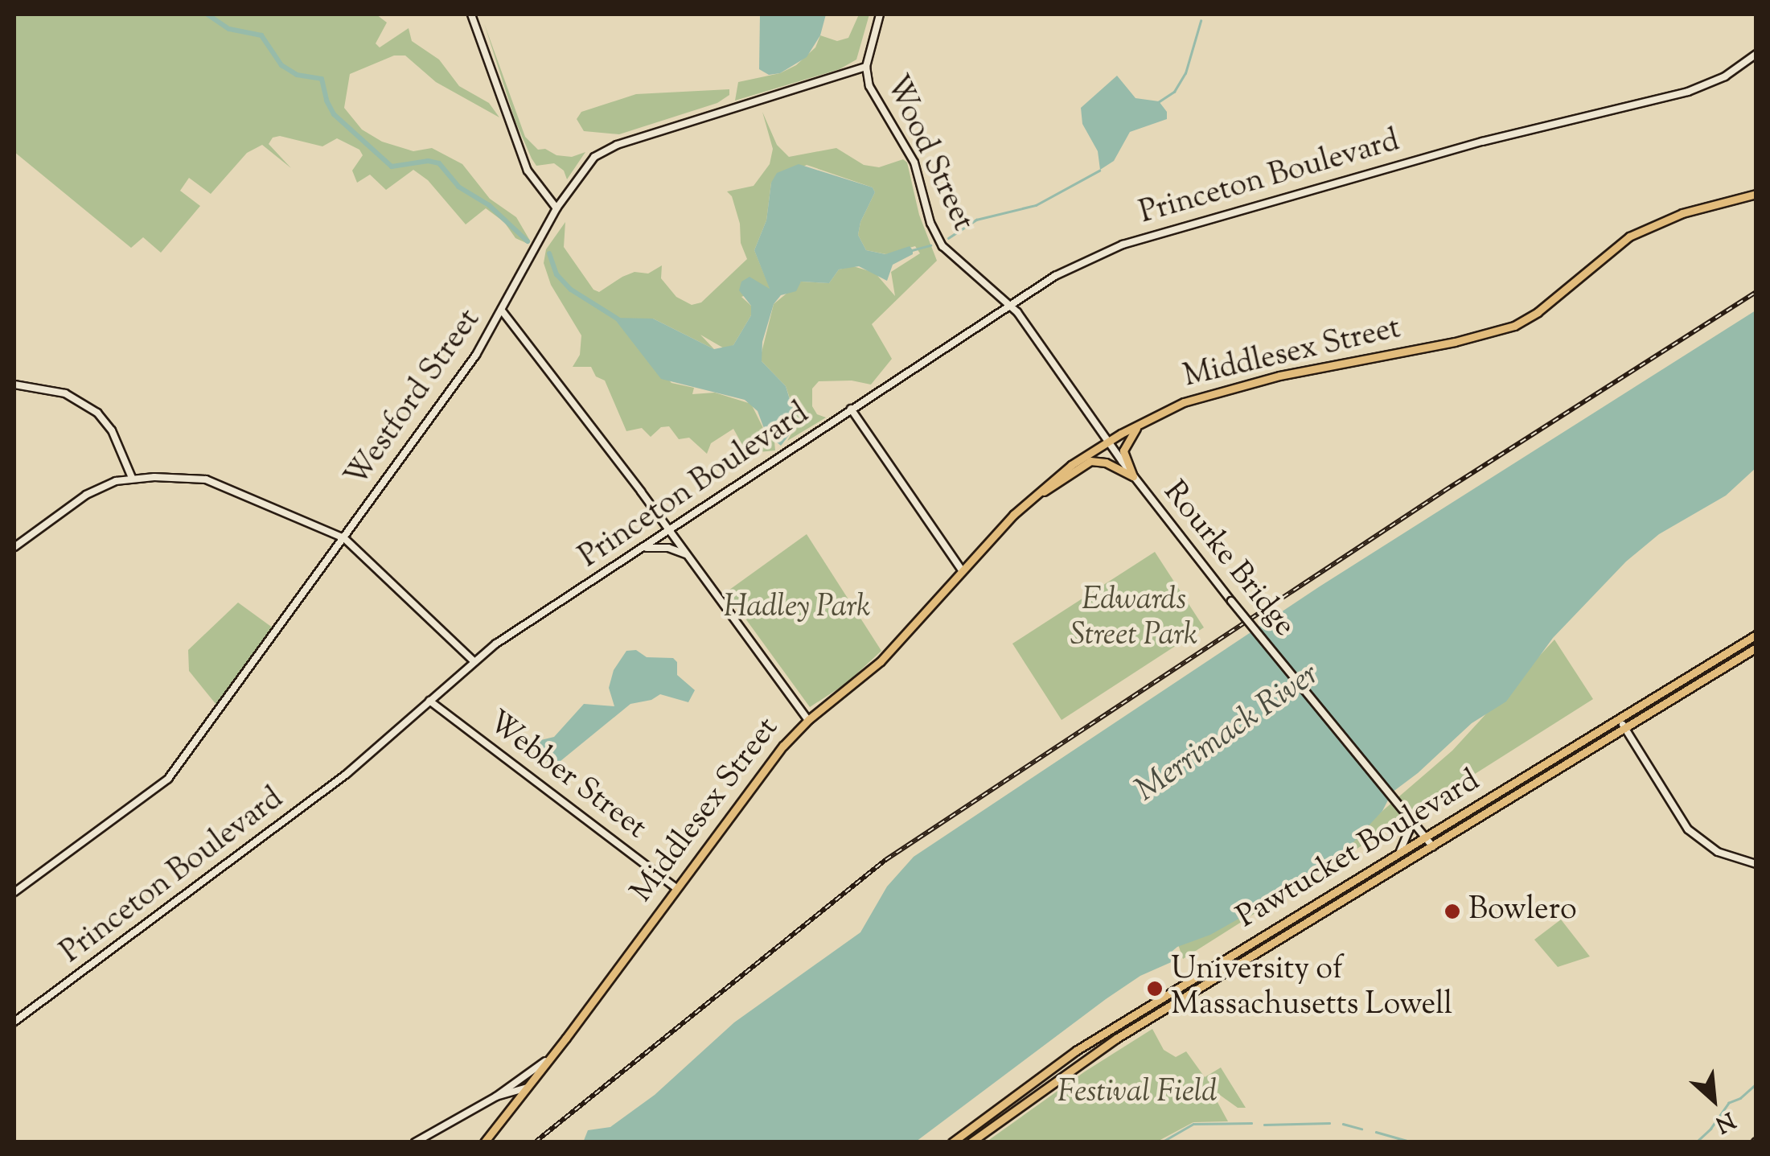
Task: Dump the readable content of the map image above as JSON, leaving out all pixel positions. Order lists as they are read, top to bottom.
{
  "streets": {
    "main road": [
      "Wood Street",
      "Princeton Boulevard",
      "Middlesex Street",
      "Westford Street",
      "Rourke Bridge",
      "Webber Street",
      "Pawtucket Boulevard"
    ]
  },
  "crossings": [
    ["Wood Street", "Princeton Boulevard"],
    ["Wood Street", "Middlesex Street"],
    ["Wood Street", "Westford Street"],
    ["Wood Street", "Rourke Bridge"],
    ["Princeton Boulevard", "Webber Street"],
    ["Middlesex Street", "Rourke Bridge"],
    ["Middlesex Street", "Webber Street"],
    ["Rourke Bridge", "Pawtucket Boulevard"]
  ],
  "water": ["Merrimack River"],
  "parks": ["Edwards Street Park", "Hadley Park", "Festival Field"],
  "places": ["Bowlero", "University of Massachusetts Lowell"],
  "north": "bottom right"
}
